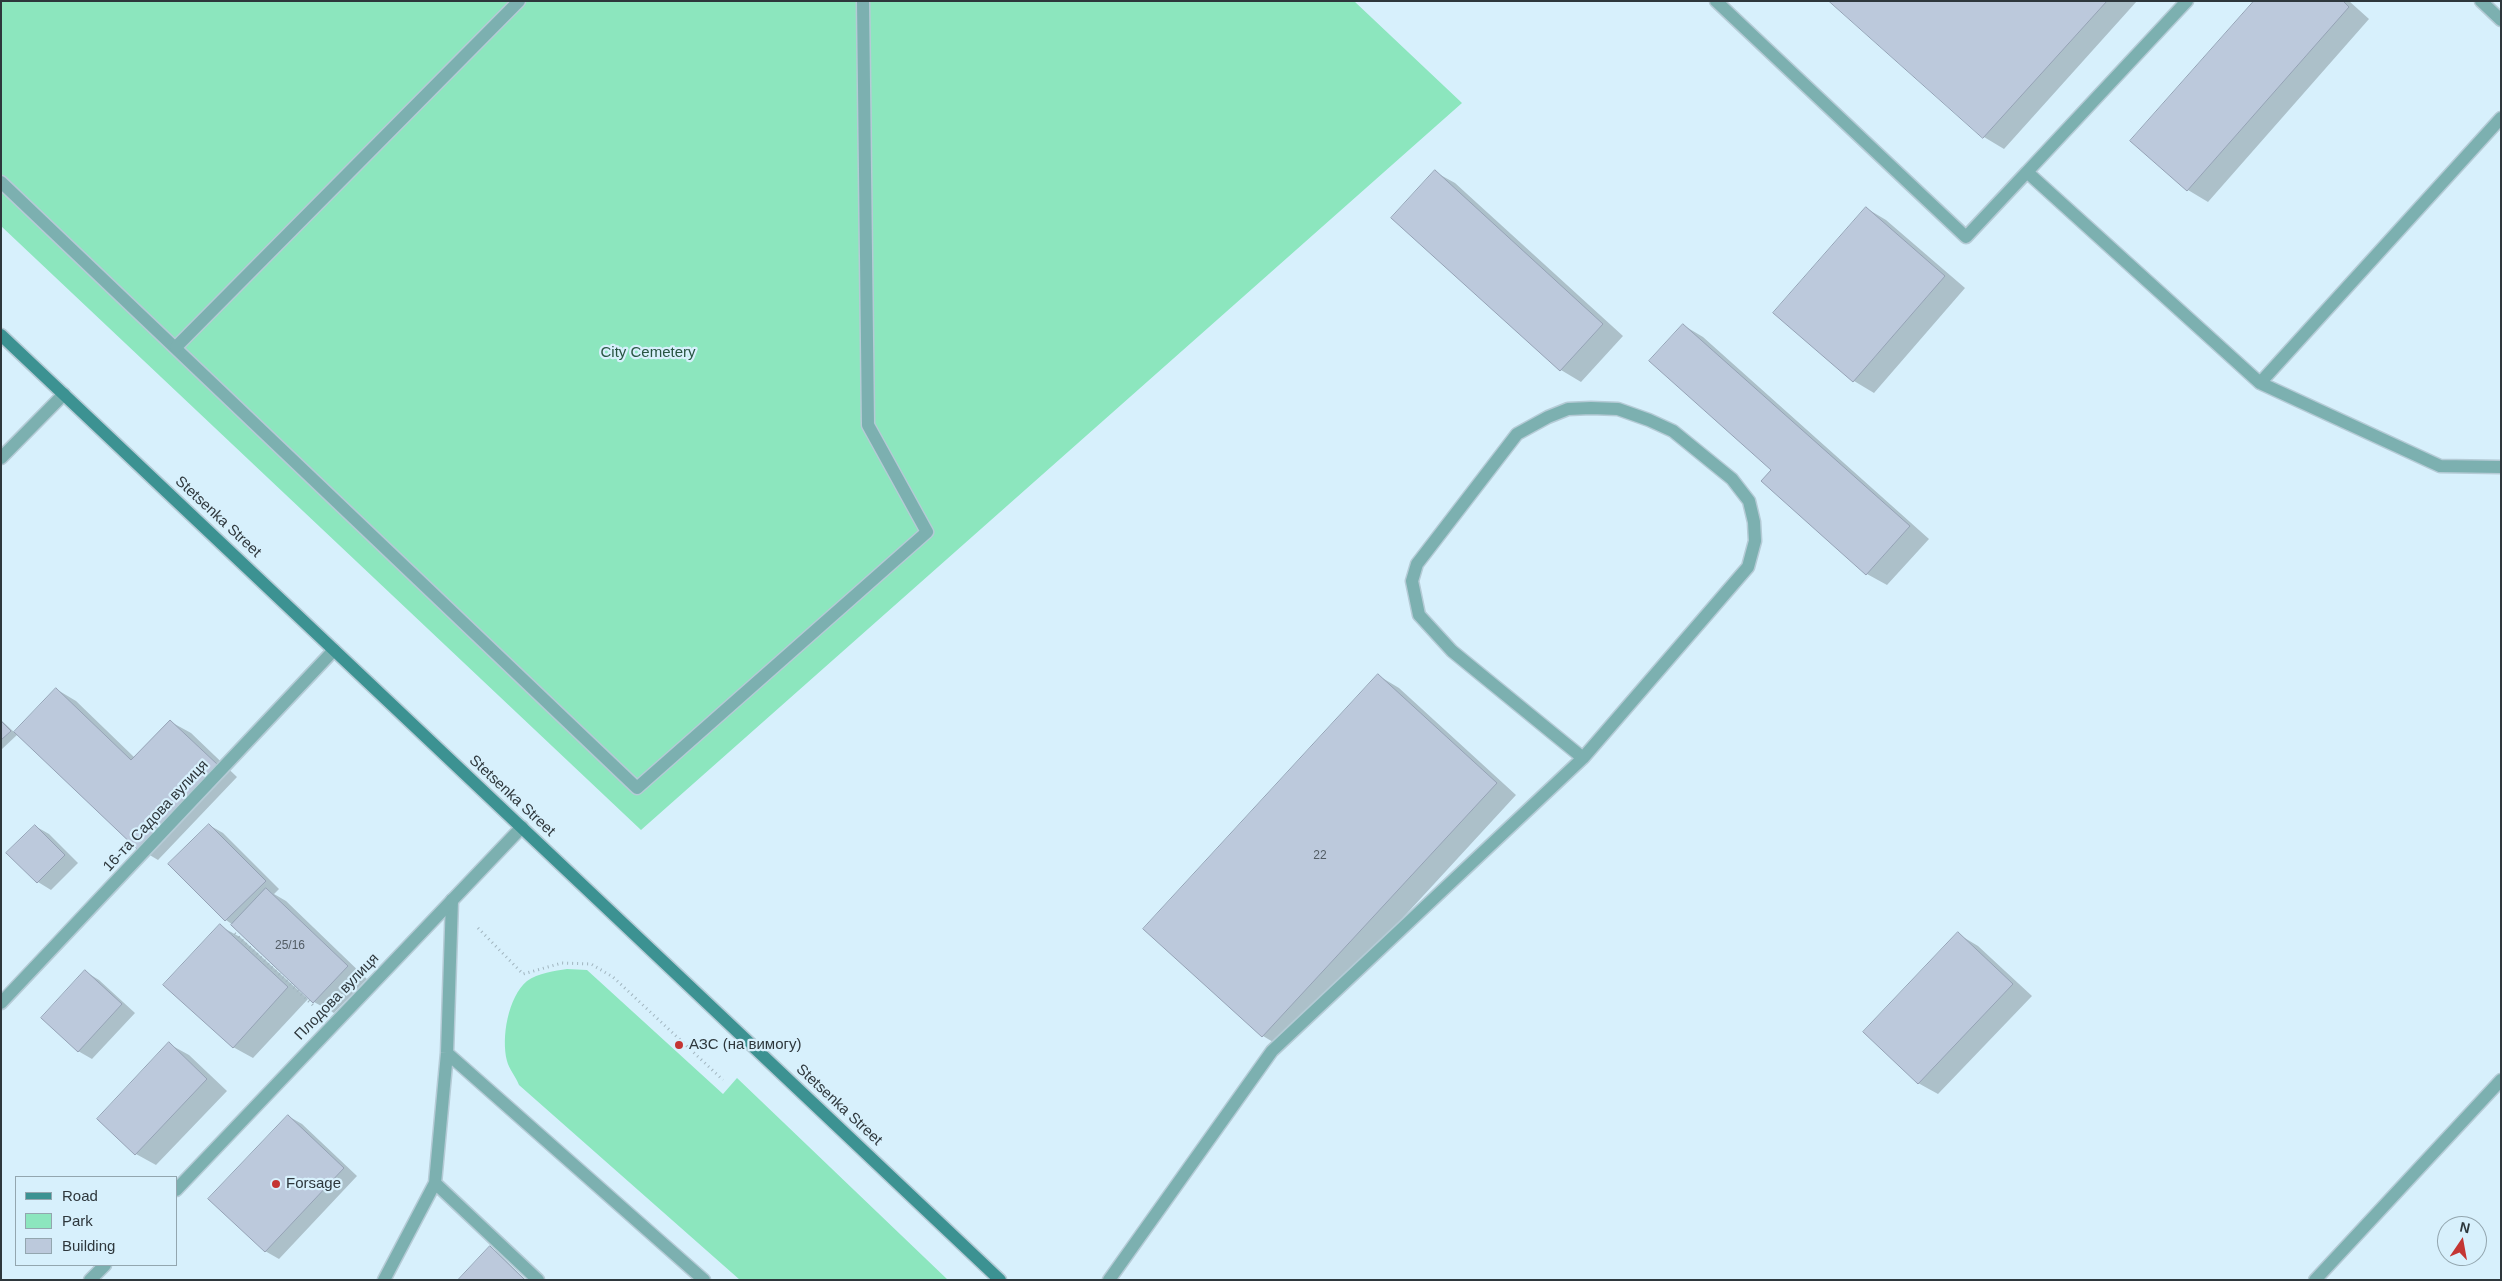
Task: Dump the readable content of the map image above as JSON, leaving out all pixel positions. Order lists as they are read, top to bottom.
{
  "streets": {
    "main road": ["Stetsenka Street"],
    "street": ["16-та Садова вулиця", "Плодова вулиця"]
  },
  "crossings": [
    ["Stetsenka Street", "16-та Садова вулиця"],
    ["Stetsenka Street", "Плодова вулиця"]
  ],
  "parks": ["City Cemetery"],
  "places": ["АЗС (на вимогу)", "Forsage"],
  "house_numbers": ["22", "25/16"],
  "legend": ["Road", "Park", "Building"],
  "north": "top"
}
